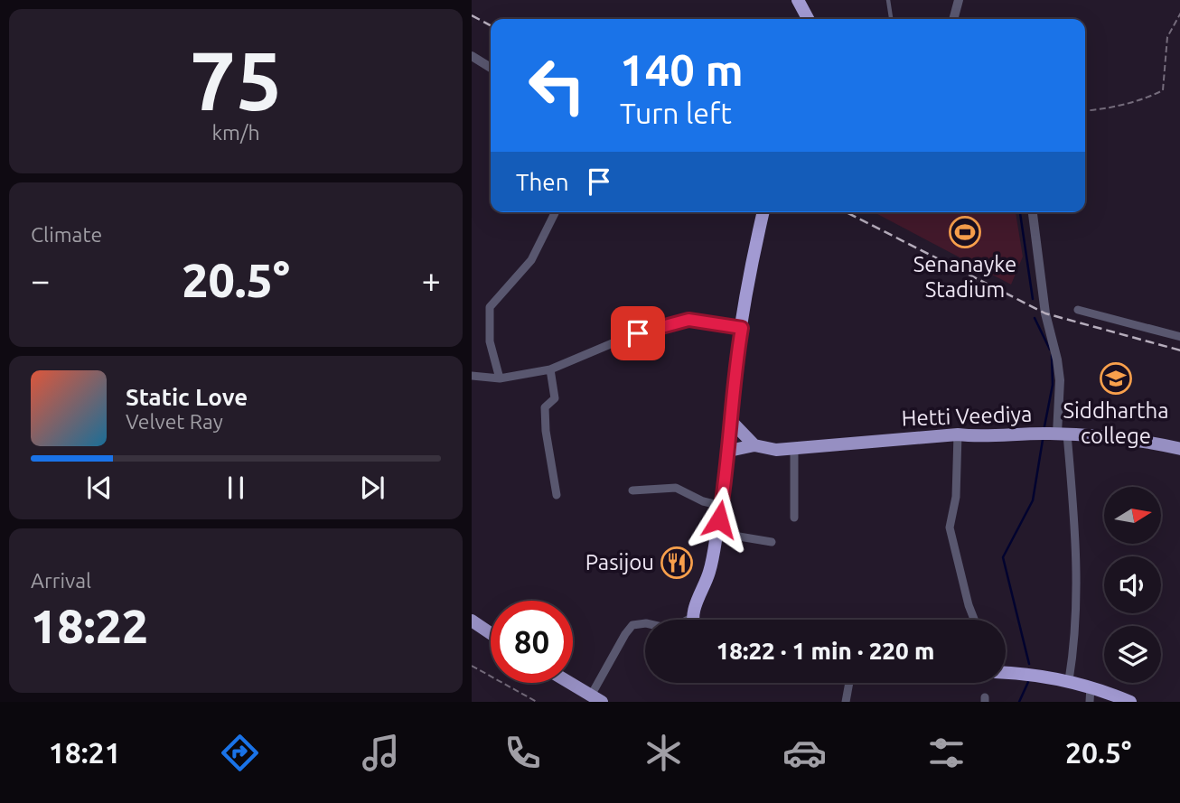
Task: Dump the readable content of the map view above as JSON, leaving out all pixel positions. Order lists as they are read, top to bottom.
{
  "streets": {
    "main road": ["Hetti Veediya"]
  },
  "places": {
    "sports": ["Senanayke Stadium"],
    "school or university": ["Siddhartha college"],
    "restaurant": ["Pasijou"]
  },
  "north": "right",
  "page": {
    "tile": [
      ["75", "km/h"],
      "Climate",
      ["Arrival", "18:22"]
    ],
    "turn": ["140 m", "Turn left"],
    "then": "Then",
    "heat": ["−", "20.5°", "+"],
    "song": ["Static Love", "Velvet Ray"],
    "limit": "80",
    "trip": "18:22 · 1 min · 220 m",
    "tabs": ["18:21", "20.5°"]
  }
}
